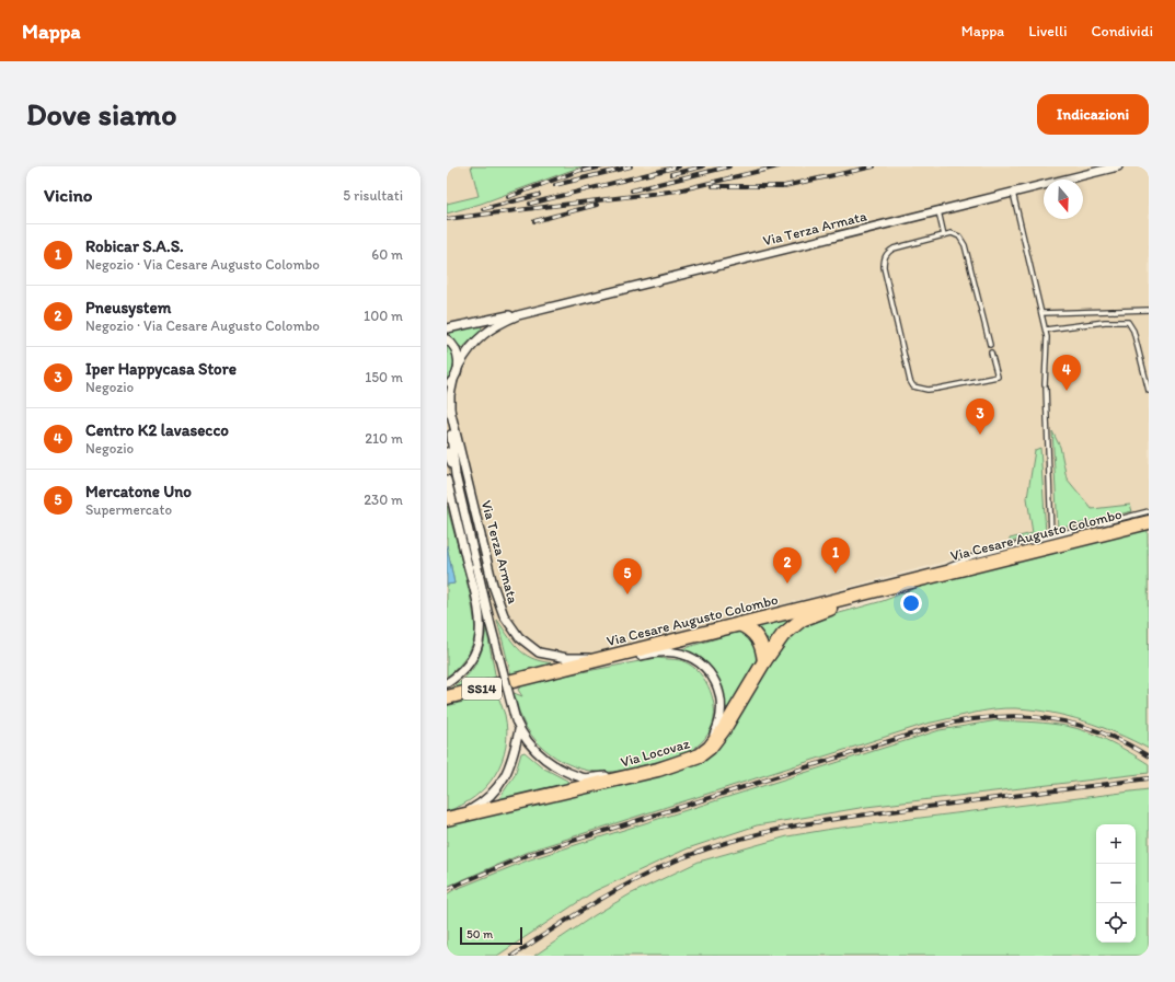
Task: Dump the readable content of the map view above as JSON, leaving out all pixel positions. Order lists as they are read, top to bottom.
{
  "streets": {
    "main road": ["Via Cesare Augusto Colombo", "SS14", "Via Locovaz"],
    "street": ["Via Terza Armata"]
  },
  "crossings": [
    ["Via Terza Armata", "Via Cesare Augusto Colombo"],
    ["Via Terza Armata", "Via Locovaz"],
    ["Via Cesare Augusto Colombo", "Via Locovaz"]
  ],
  "scale_bar": "50 m",
  "north": "bottom",
  "page": {
    "header": "Mappa",
    "nav": ["Mappa", "Livelli", "Condividi"],
    "buttons": "Indicazioni",
    "title": "Dove siamo",
    "heading": ["Vicino", "5 risultati"],
    "list": [
      {
        "mark": "1",
        "name": "Robicar S.A.S.",
        "note": "Negozio · Via Cesare Augusto Colombo",
        "value": "60 m"
      },
      {
        "mark": "2",
        "name": "Pneusystem",
        "note": "Negozio · Via Cesare Augusto Colombo",
        "value": "100 m"
      },
      {
        "mark": "3",
        "name": "Iper Happycasa Store",
        "note": "Negozio",
        "value": "150 m"
      },
      {
        "mark": "4",
        "name": "Centro K2 lavasecco",
        "note": "Negozio",
        "value": "210 m"
      },
      {
        "mark": "5",
        "name": "Mercatone Uno",
        "note": "Supermercato",
        "value": "230 m"
      }
    ],
    "pins": [
      "4",
      "3",
      "1",
      "2",
      "5"
    ],
    "map_buttons": ["+", "−"],
    "scale": "50 m"
  }
}
